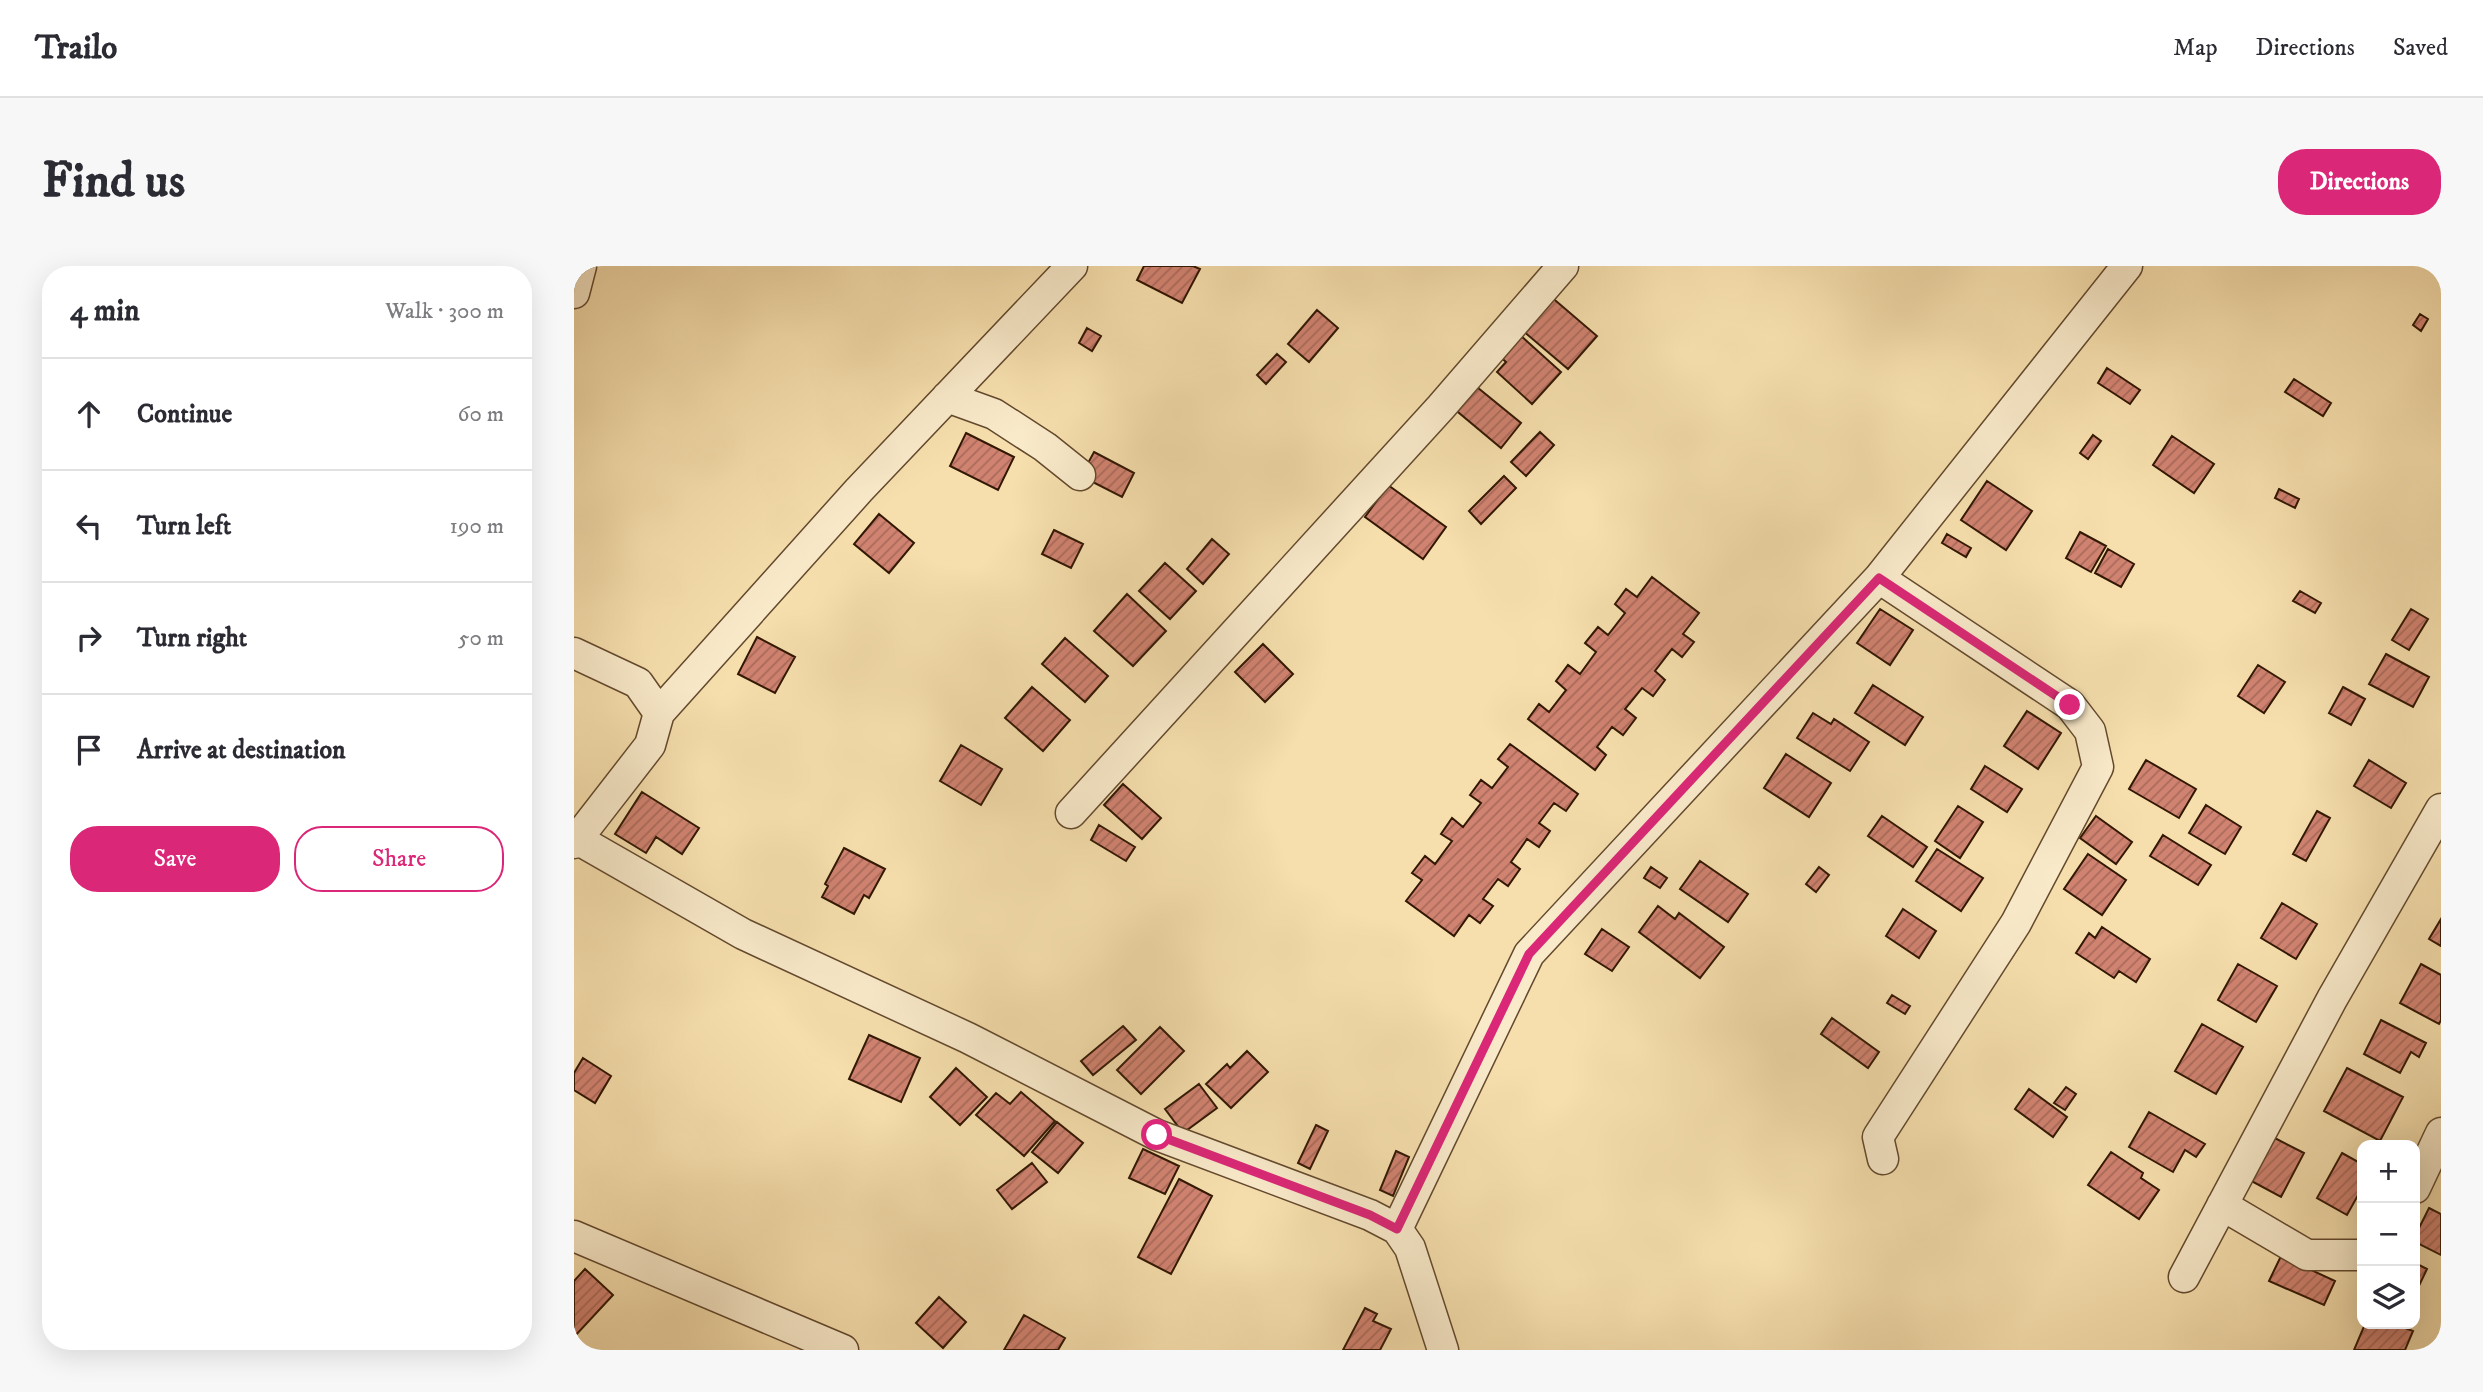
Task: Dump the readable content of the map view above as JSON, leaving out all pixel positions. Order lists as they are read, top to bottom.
{
  "page": {
    "header": "Trailo",
    "nav": ["Map", "Directions", "Saved"],
    "buttons": [
      "Directions",
      ["Save", "Share"]
    ],
    "title": "Find us",
    "heading": ["4 min", "Walk · 300 m"],
    "list": [
      ["Continue", "60 m"],
      ["Turn left", "190 m"],
      ["Turn right", "50 m"],
      "Arrive at destination"
    ],
    "map_buttons": ["+", "−"]
  }
}
